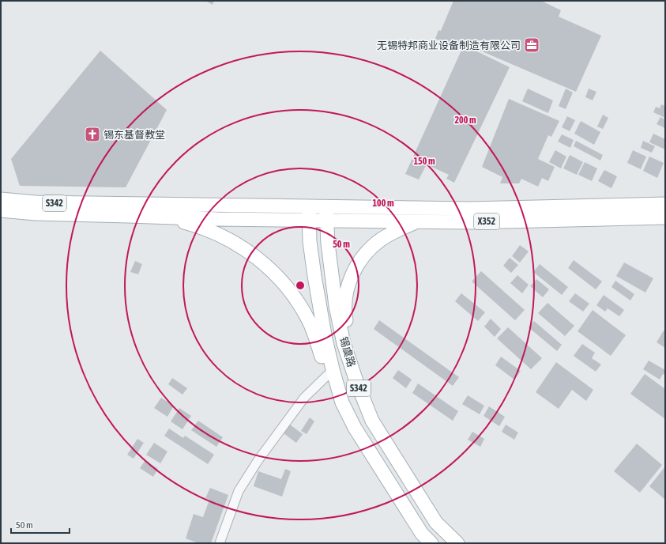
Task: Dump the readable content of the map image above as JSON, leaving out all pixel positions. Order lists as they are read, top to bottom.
{
  "streets": {
    "main road": ["S342", "X352", "锡虞路"]
  },
  "crossings": [
    ["S342", "X352"],
    ["S342", "锡虞路"],
    ["X352", "锡虞路"]
  ],
  "places": {
    "office": ["无锡特邦商业设备制造有限公司"],
    "church": ["锡东基督教堂"]
  },
  "scale_bar": "50 m",
  "rings": [
    "200 m",
    "150 m",
    "100 m",
    "50 m"
  ]
}
